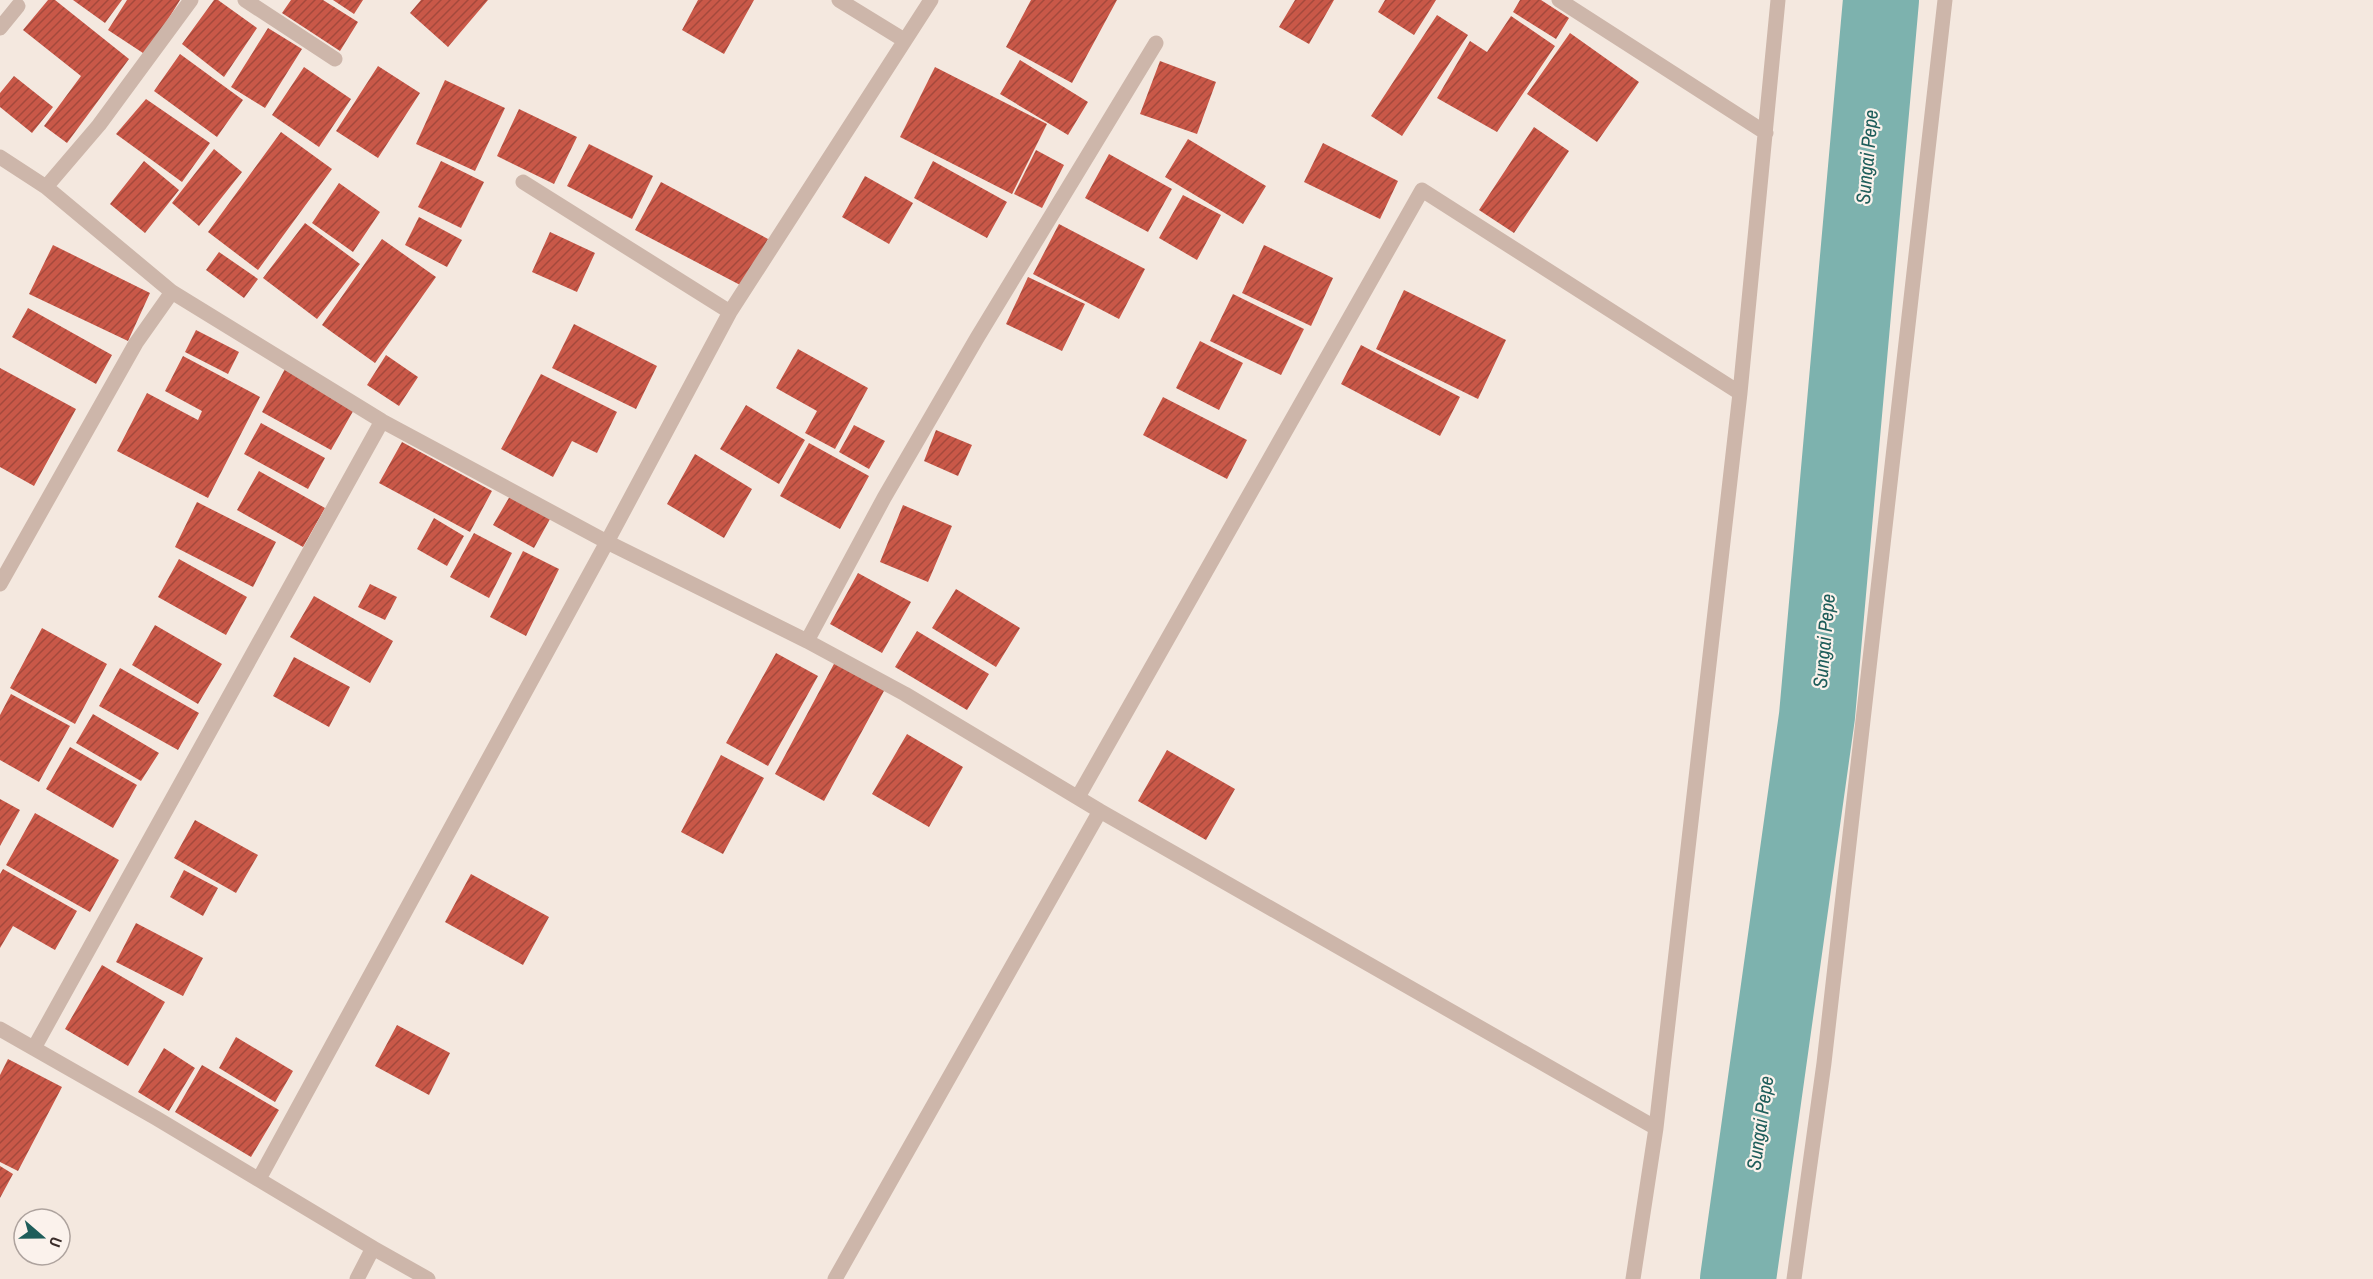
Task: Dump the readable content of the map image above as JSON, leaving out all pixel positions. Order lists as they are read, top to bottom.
{
  "water": ["Sungai Pepe"],
  "north": "right"
}
